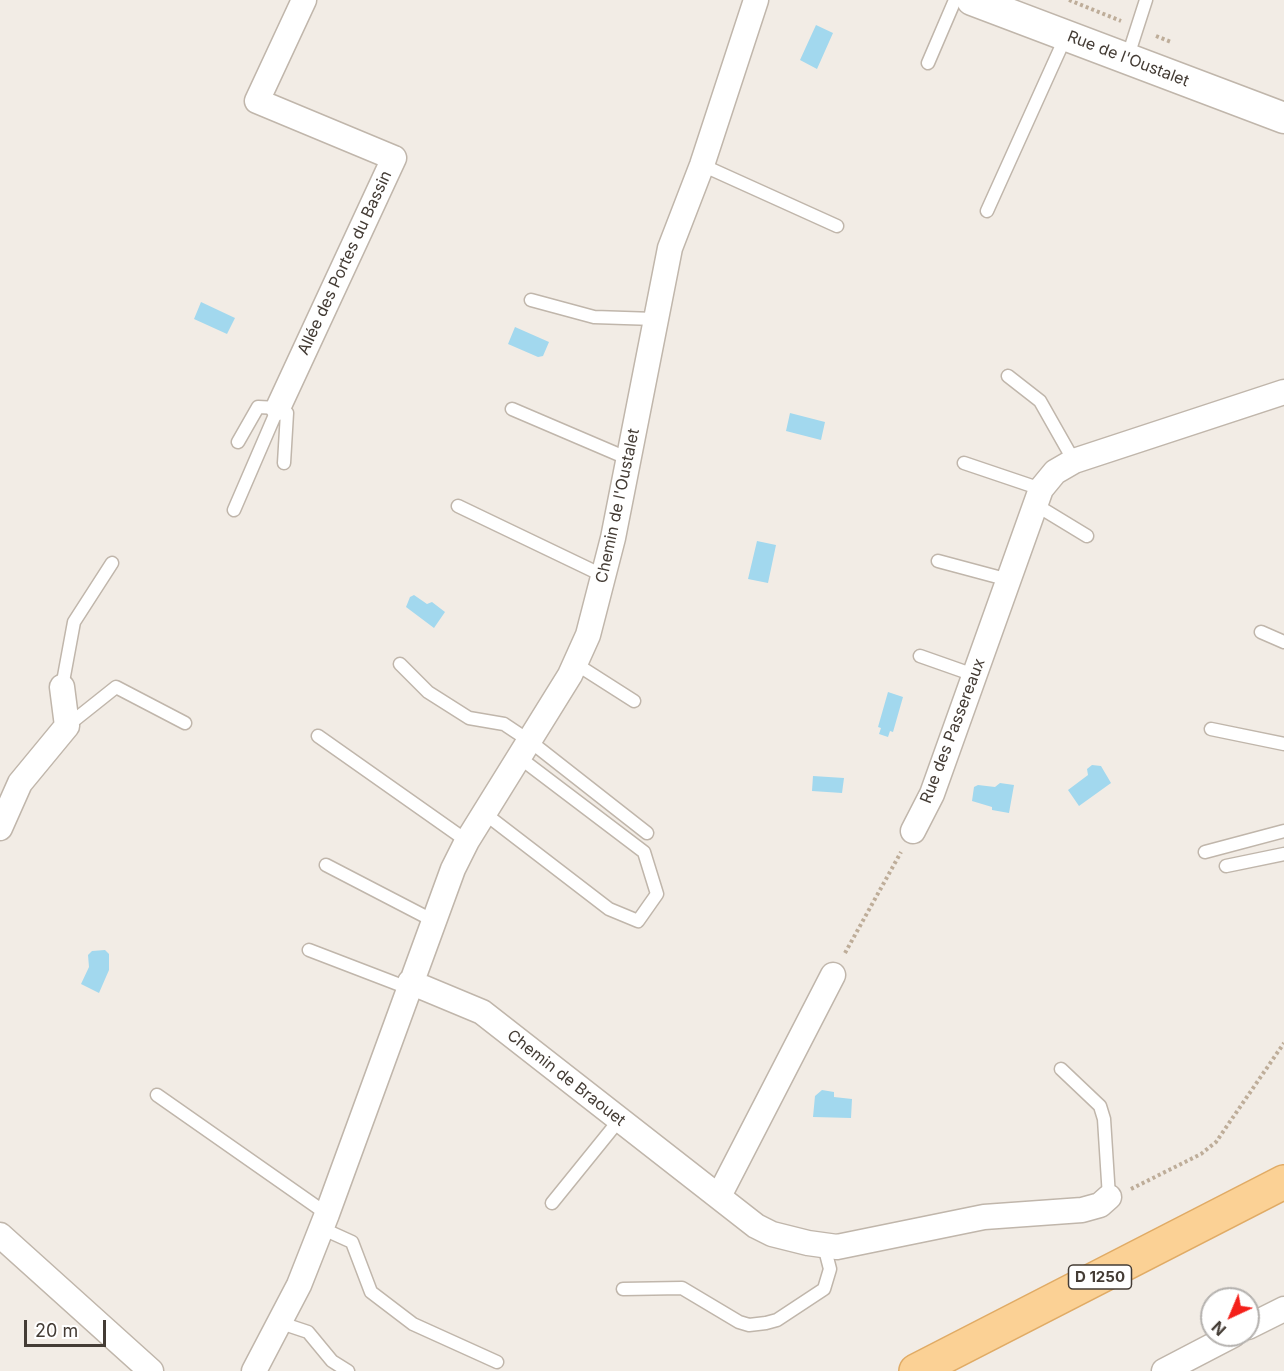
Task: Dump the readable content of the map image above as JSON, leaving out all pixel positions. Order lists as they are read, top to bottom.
{
  "streets": {
    "main road": ["D 1250"],
    "street": [
      "Rue de l'Oustalet",
      "Allée des Portes du Bassin",
      "Chemin de l'Oustalet",
      "Rue des Passereaux",
      "Chemin de Braouet"
    ]
  },
  "crossings": [
    ["Chemin de l'Oustalet", "Chemin de Braouet"]
  ],
  "scale_bar": "20 m",
  "north": "bottom left"
}
